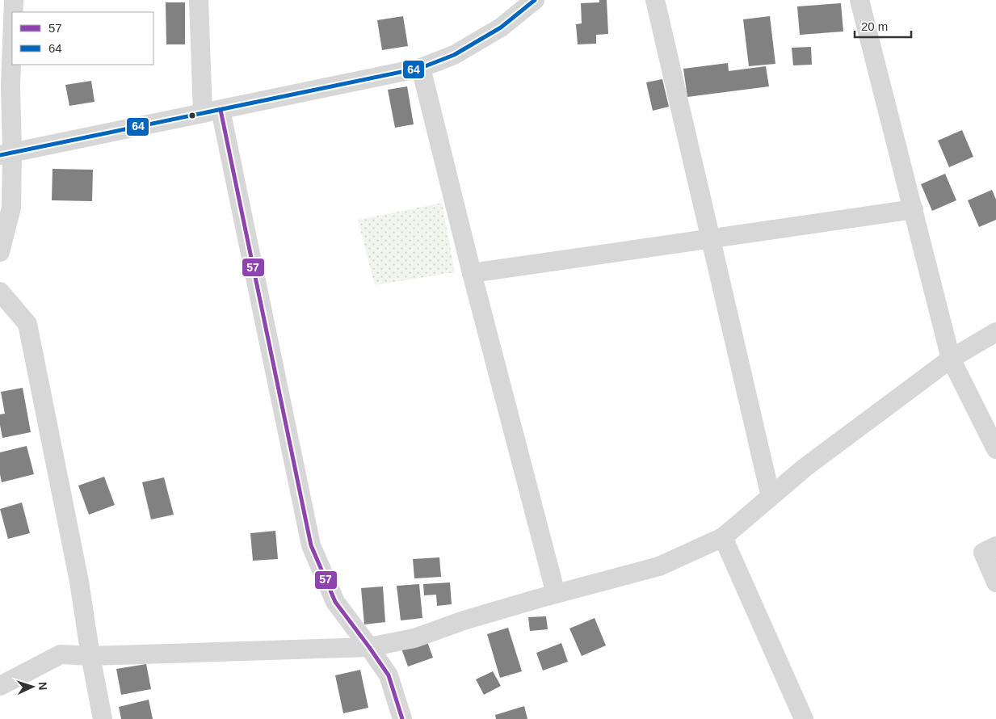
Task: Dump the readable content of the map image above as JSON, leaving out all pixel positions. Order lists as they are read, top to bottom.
{
  "lines": ["transit line 64", "transit line 57"],
  "legend": ["57", "64"],
  "scale_bar": "20 m",
  "north": "right"
}
